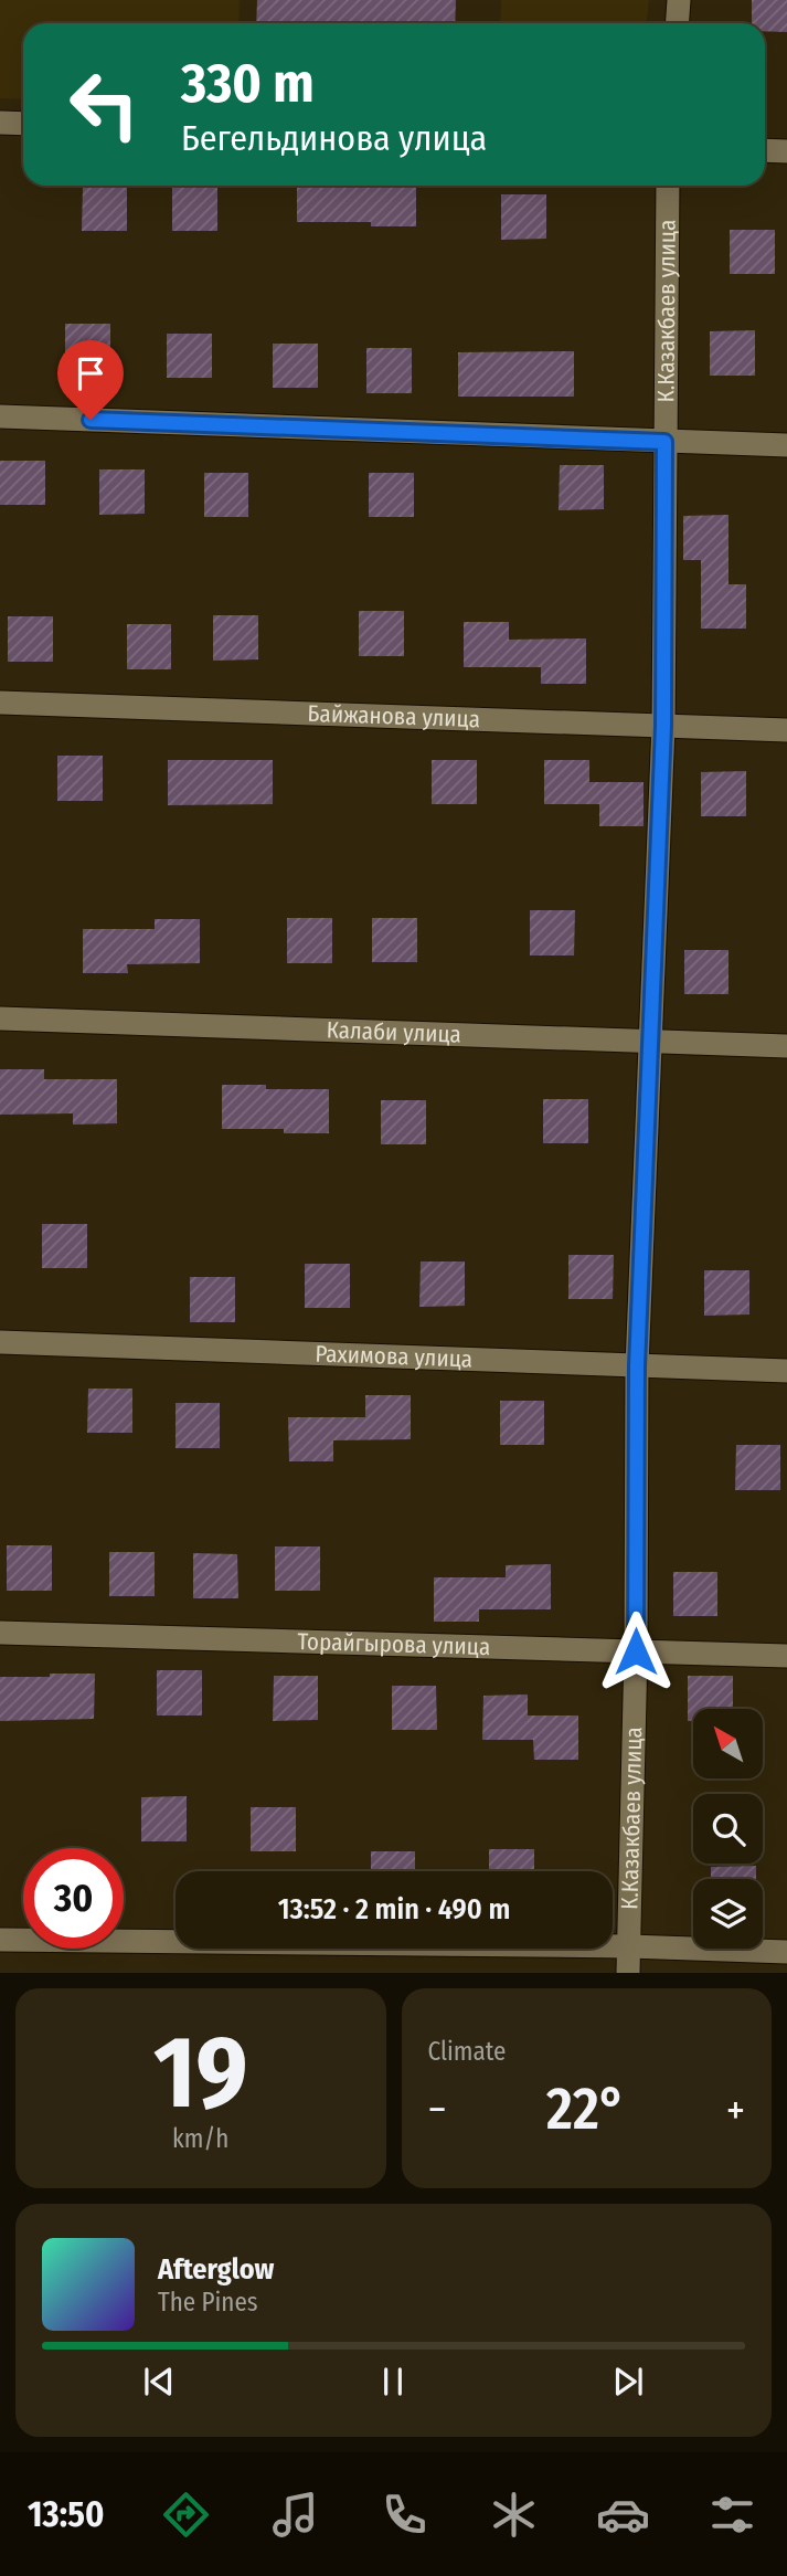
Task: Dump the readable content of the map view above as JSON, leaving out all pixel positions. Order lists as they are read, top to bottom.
{
  "streets": {
    "street": [
      "К.Казакбаев улица",
      "Байжанова улица",
      "Калаби улица",
      "Рахимова улица",
      "Торайгырова улица"
    ]
  },
  "crossings": [
    ["К.Казакбаев улица", "Байжанова улица"],
    ["К.Казакбаев улица", "Калаби улица"],
    ["К.Казакбаев улица", "Рахимова улица"],
    ["К.Казакбаев улица", "Торайгырова улица"]
  ],
  "north": "top left",
  "page": {
    "turn": ["330 m", "Бегельдинова улица"],
    "limit": "30",
    "trip": "13:52 · 2 min · 490 m",
    "tile": [
      ["19", "km/h"],
      "Climate"
    ],
    "heat": ["−", "22°", "+"],
    "song": ["Afterglow", "The Pines"],
    "tabs": "13:50"
  }
}
